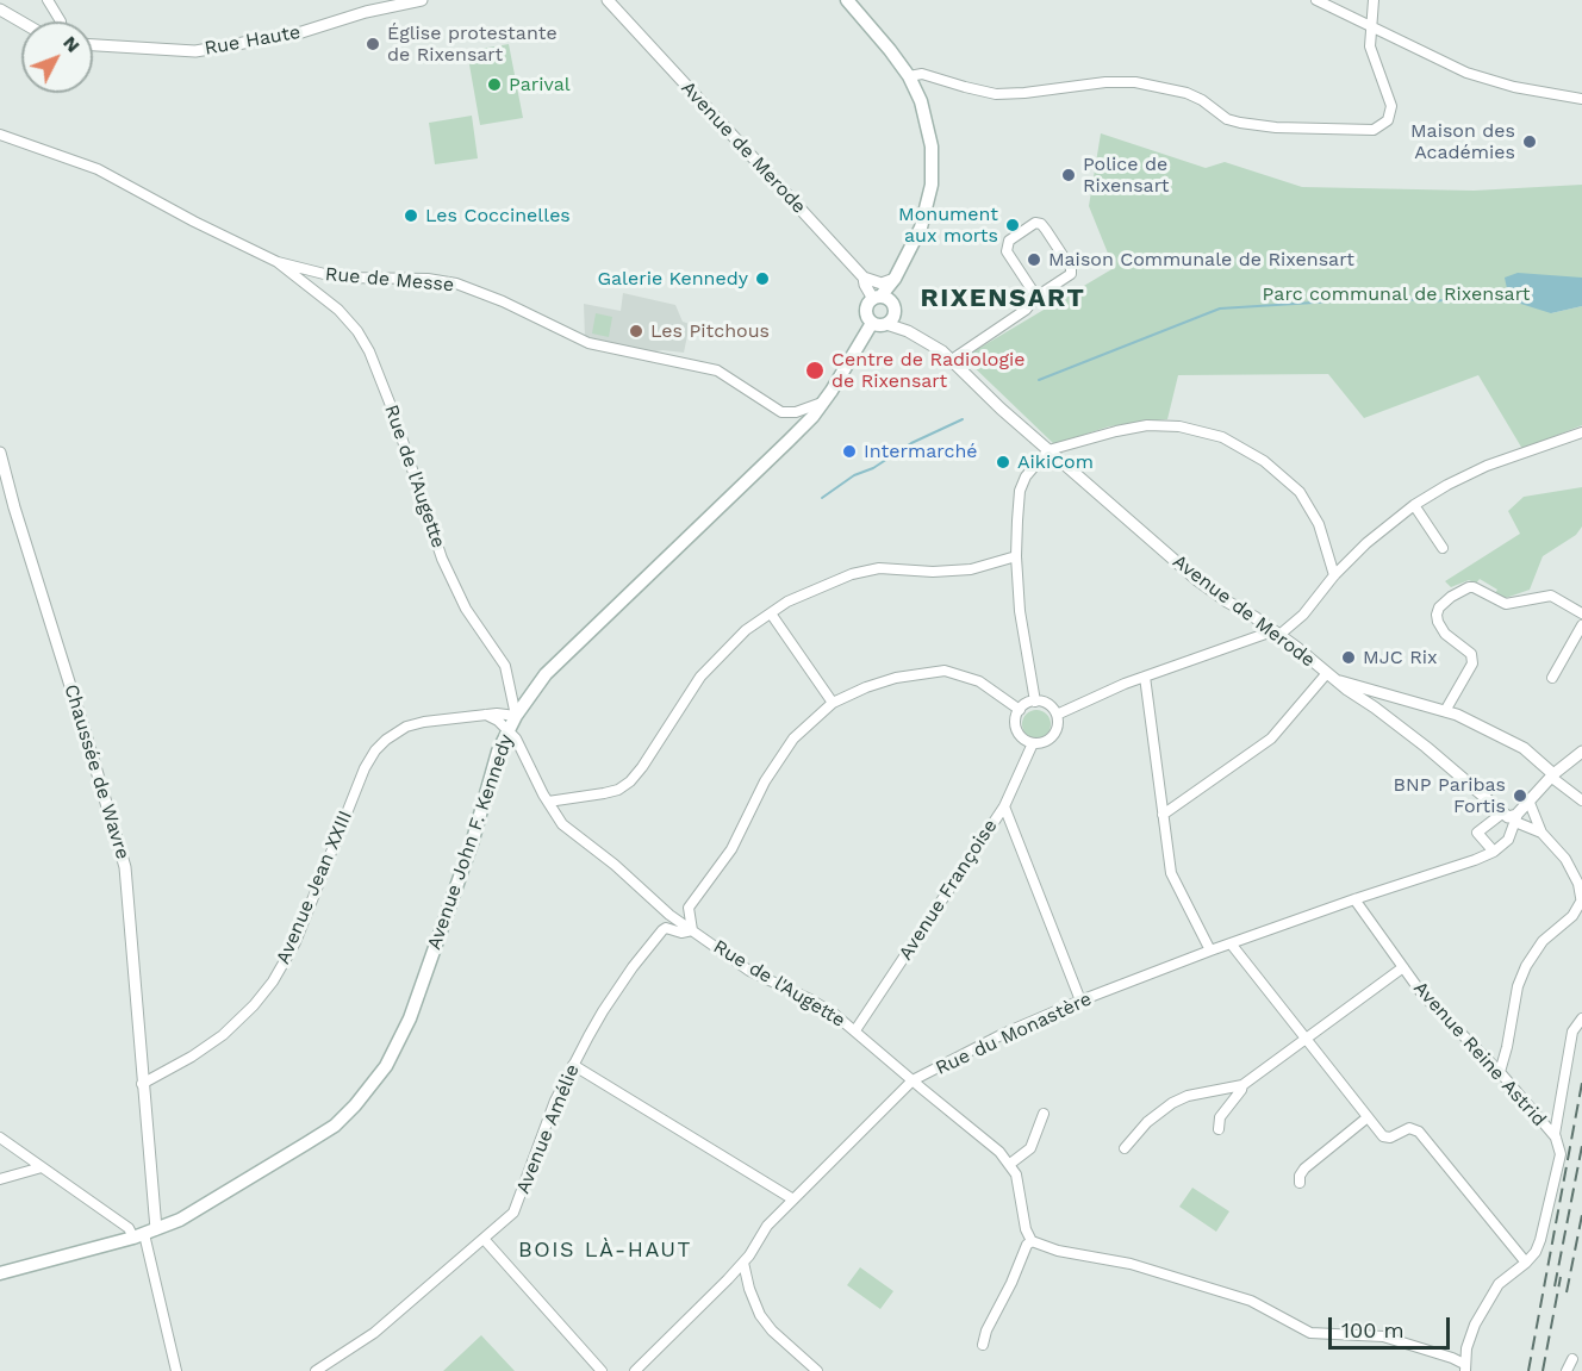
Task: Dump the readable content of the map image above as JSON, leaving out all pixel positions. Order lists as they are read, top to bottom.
{
  "streets": {
    "main road": ["Avenue John F. Kennedy"],
    "street": [
      "Rue Haute",
      "Avenue de Merode",
      "Rue de Messe",
      "Rue de l'Augette",
      "Chaussée de Wavre",
      "Avenue Jean XXIII",
      "Avenue Françoise",
      "Rue du Monastère",
      "Avenue Reine Astrid",
      "Avenue Amélie"
    ]
  },
  "crossings": [
    ["Avenue de Merode", "Avenue John F. Kennedy"],
    ["Rue de Messe", "Rue de l'Augette"],
    ["Rue de Messe", "Avenue John F. Kennedy"],
    ["Rue de l'Augette", "Avenue John F. Kennedy"],
    ["Rue de l'Augette", "Avenue Jean XXIII"],
    ["Rue de l'Augette", "Avenue Françoise"],
    ["Rue de l'Augette", "Rue du Monastère"],
    ["Rue de l'Augette", "Avenue Amélie"],
    ["Chaussée de Wavre", "Avenue John F. Kennedy"],
    ["Chaussée de Wavre", "Avenue Jean XXIII"],
    ["Avenue John F. Kennedy", "Avenue Jean XXIII"],
    ["Rue du Monastère", "Avenue Reine Astrid"]
  ],
  "districts": ["RIXENSART", "BOIS LÀ-HAUT"],
  "parks": ["Parc communal de Rixensart"],
  "places": [
    "Église protestante de Rixensart",
    "Parival",
    "Maison des Académies",
    "Police de Rixensart",
    "Les Coccinelles",
    "Monument aux morts",
    "Maison Communale de Rixensart",
    "Galerie Kennedy",
    "Les Pitchous",
    "Centre de Radiologie de Rixensart",
    "Intermarché",
    "AikiCom",
    "MJC Rix",
    "BNP Paribas Fortis"
  ],
  "scale_bar": "100 m",
  "north": "top right"
}
